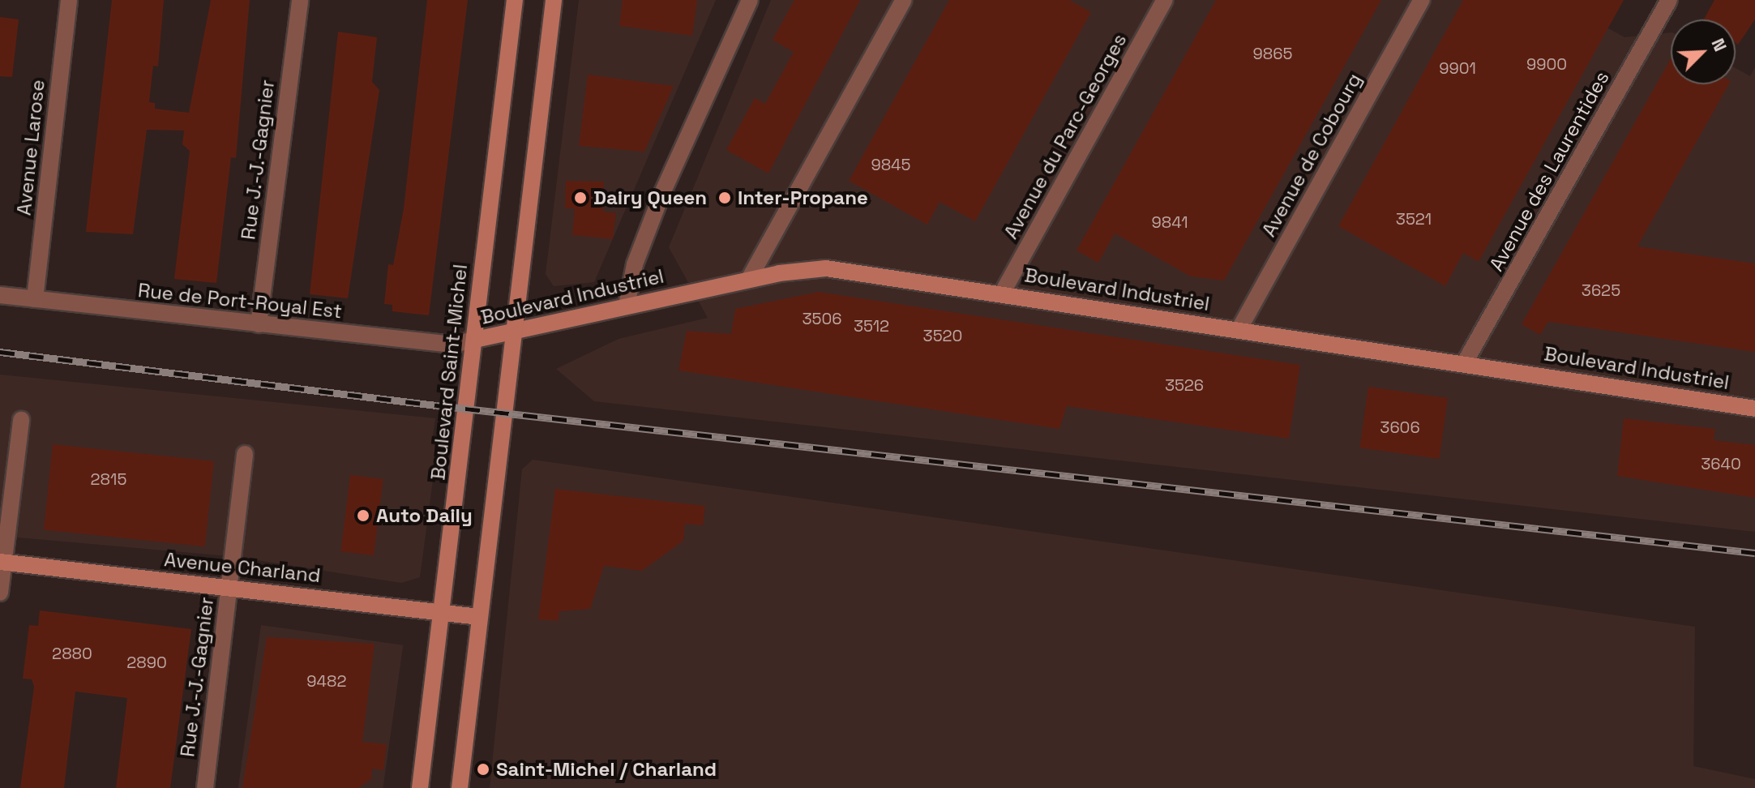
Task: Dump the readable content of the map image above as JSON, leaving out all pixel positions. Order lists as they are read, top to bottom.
{
  "streets": {
    "street": [
      "Avenue du Parc-Georges",
      "Avenue Larose",
      "Avenue de Cobourg",
      "Rue J.-J.-Gagnier",
      "Avenue des Laurentides",
      "Boulevard Industriel",
      "Rue de Port-Royal Est",
      "Boulevard Saint-Michel",
      "Avenue Charland"
    ]
  },
  "crossings": [
    ["Avenue du Parc-Georges", "Boulevard Industriel"],
    ["Avenue Larose", "Rue de Port-Royal Est"],
    ["Avenue de Cobourg", "Boulevard Industriel"],
    ["Rue J.-J.-Gagnier", "Rue de Port-Royal Est"],
    ["Rue J.-J.-Gagnier", "Avenue Charland"],
    ["Avenue des Laurentides", "Boulevard Industriel"],
    ["Boulevard Industriel", "Rue de Port-Royal Est"],
    ["Boulevard Industriel", "Boulevard Saint-Michel"],
    ["Rue de Port-Royal Est", "Boulevard Saint-Michel"],
    ["Boulevard Saint-Michel", "Avenue Charland"]
  ],
  "places": [
    "Dairy Queen",
    "Inter-Propane",
    "Auto Daily",
    "Saint-Michel / Charland"
  ],
  "house_numbers": [
    "9865",
    "9900",
    "9901",
    "9845",
    "3521",
    "9841",
    "3625",
    "3506",
    "3512",
    "3520",
    "3526",
    "3606",
    "3640",
    "2815",
    "2880",
    "2890",
    "9482"
  ],
  "north": "top right"
}
